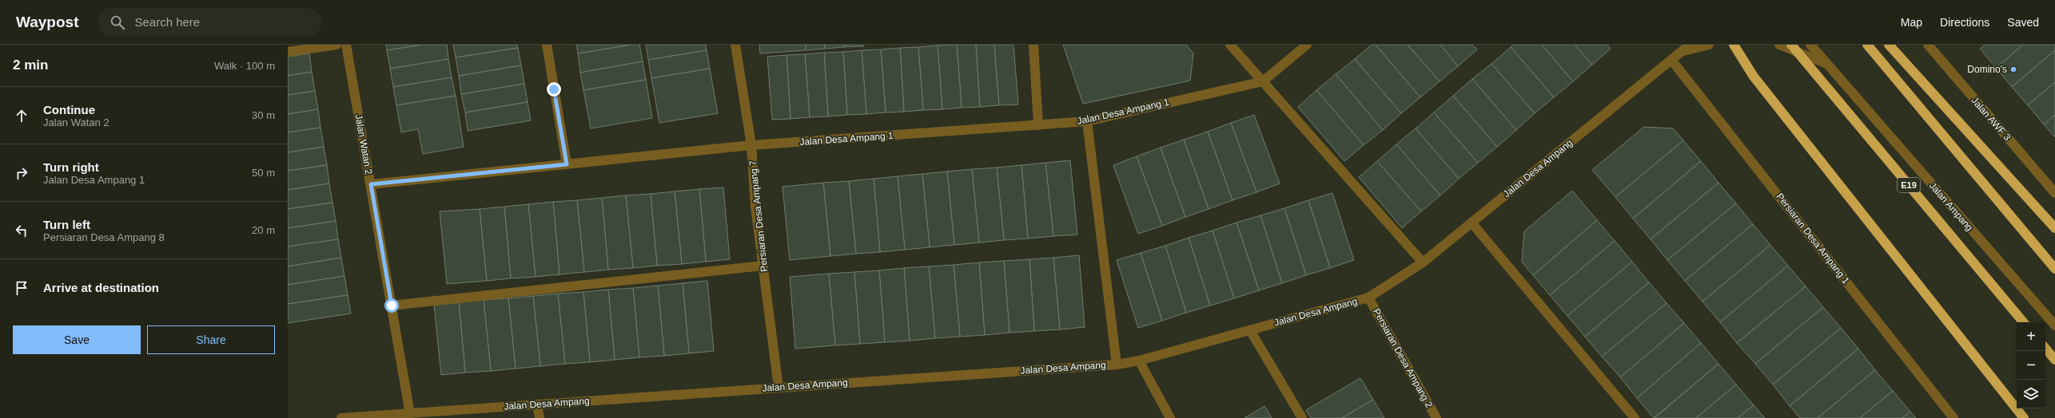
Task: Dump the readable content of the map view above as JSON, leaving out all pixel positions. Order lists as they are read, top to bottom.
{
  "streets": {
    "highway": ["E19"],
    "street": [
      "Jalan Desa Ampang 1",
      "Jalan AWF 3",
      "Jalan Watan 2",
      "Jalan Desa Ampang",
      "Jalan Ampang",
      "Persiaran Desa Ampang 7",
      "Persiaran Desa Ampang 1",
      "Persiaran Desa Ampang 2"
    ]
  },
  "crossings": [
    ["Jalan Desa Ampang 1", "Jalan Watan 2"],
    ["Jalan Desa Ampang 1", "Persiaran Desa Ampang 7"],
    ["Jalan Watan 2", "Jalan Desa Ampang"],
    ["Jalan Desa Ampang", "Persiaran Desa Ampang 7"],
    ["Jalan Desa Ampang", "Persiaran Desa Ampang 1"],
    ["Jalan Desa Ampang", "Persiaran Desa Ampang 2"]
  ],
  "places": ["Domino's"],
  "page": {
    "header": "Waypost",
    "search": "Search here",
    "nav": ["Map", "Directions", "Saved"],
    "heading": ["2 min", "Walk · 100 m"],
    "list": [
      ["Continue", "Jalan Watan 2", "30 m"],
      ["Turn right", "Jalan Desa Ampang 1", "50 m"],
      ["Turn left", "Persiaran Desa Ampang 8", "20 m"],
      "Arrive at destination"
    ],
    "buttons": ["Save", "Share"],
    "map_buttons": ["+", "−"]
  }
}
